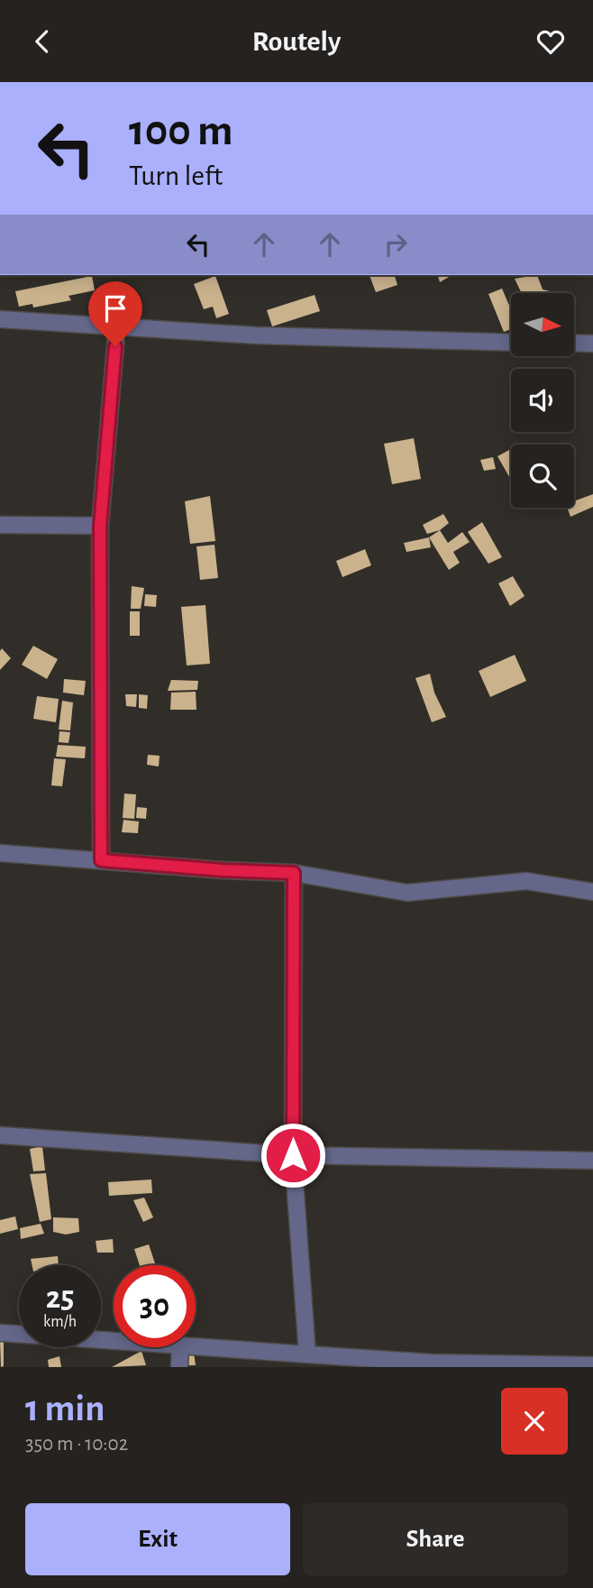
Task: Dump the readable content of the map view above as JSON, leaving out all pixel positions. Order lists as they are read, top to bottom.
{
  "north": "right",
  "page": {
    "header": "Routely",
    "turn": ["100 m", "Turn left"],
    "speed": "25 km/h",
    "limit": "30",
    "heading": ["1 min", "350 m · 10:02"],
    "buttons": ["Exit", "Share"]
  }
}
